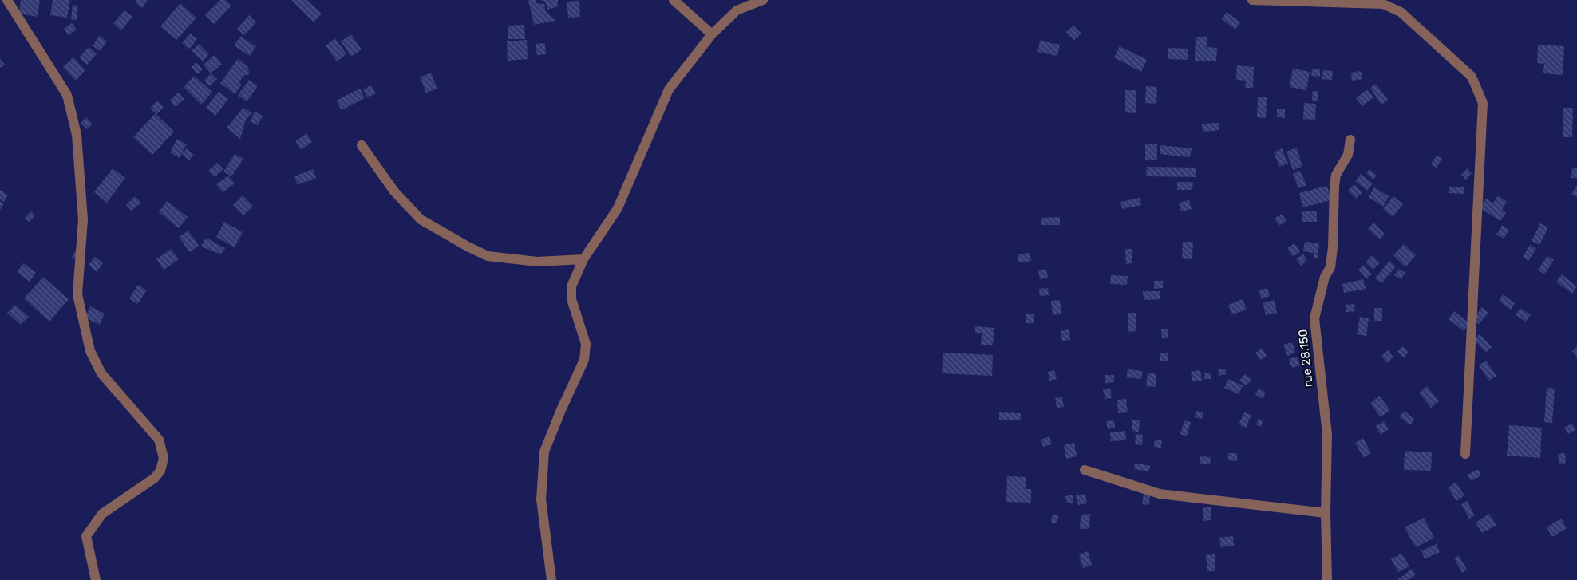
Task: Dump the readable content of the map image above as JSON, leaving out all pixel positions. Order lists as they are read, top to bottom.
{
  "streets": {
    "street": ["rue 28.150"]
  }
}
